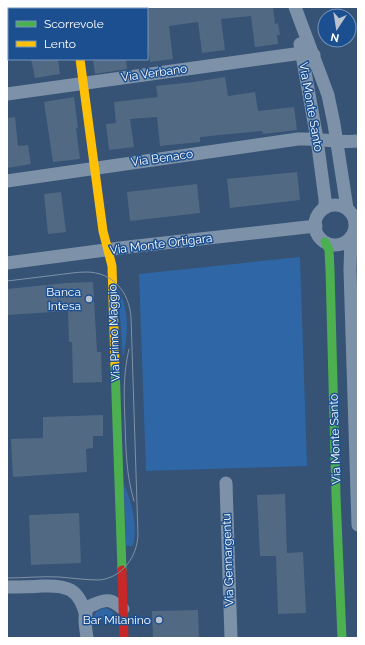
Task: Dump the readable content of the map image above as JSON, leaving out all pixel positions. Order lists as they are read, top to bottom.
{
  "streets": {
    "street": [
      "Via Verbano",
      "Via Monte Santo",
      "Via Benaco",
      "Via Monte Ortigara",
      "Via Primo Maggio",
      "Via Gennargentu"
    ]
  },
  "crossings": [
    ["Via Verbano", "Via Monte Santo"],
    ["Via Verbano", "Via Primo Maggio"],
    ["Via Monte Santo", "Via Benaco"],
    ["Via Monte Santo", "Via Monte Ortigara"],
    ["Via Benaco", "Via Primo Maggio"],
    ["Via Monte Ortigara", "Via Primo Maggio"]
  ],
  "places": ["Banca Intesa", "Bar Milanino"],
  "legend": ["Scorrevole", "Lento"],
  "north": "bottom"
}
